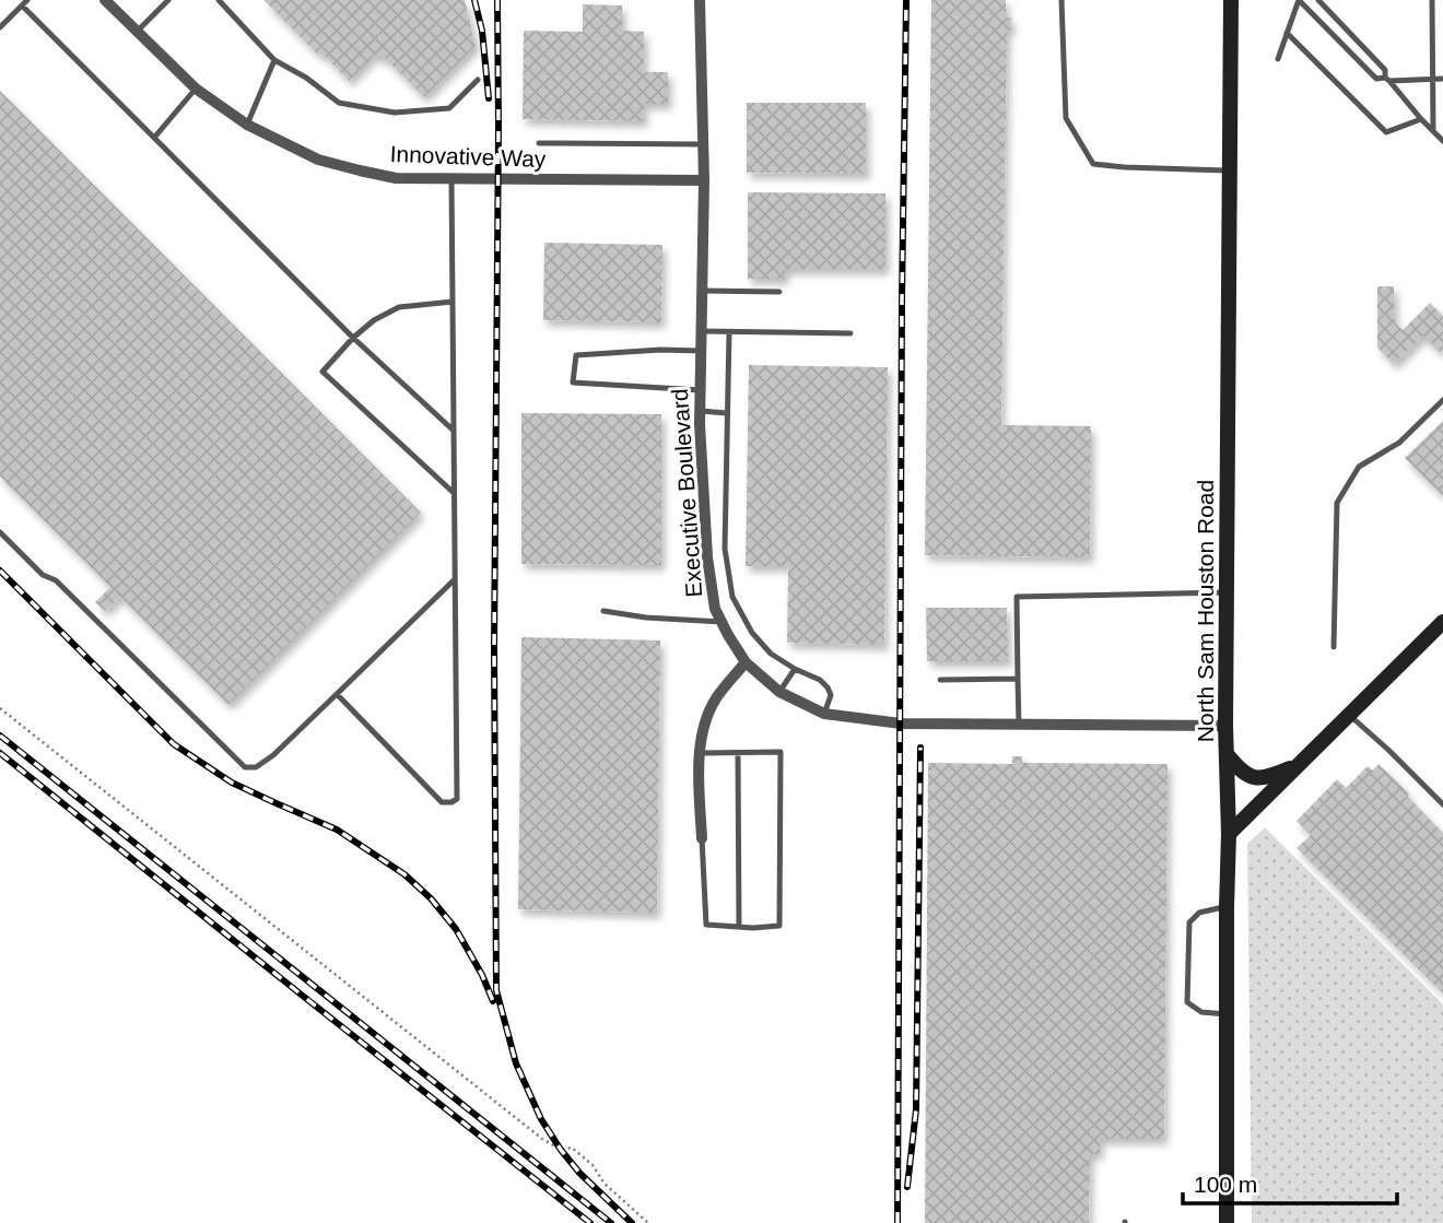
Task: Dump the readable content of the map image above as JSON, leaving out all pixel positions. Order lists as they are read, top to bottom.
{
  "streets": {
    "street": ["Innovative Way", "Executive Boulevard", "North Sam Houston Road"]
  },
  "crossings": [
    ["Innovative Way", "Executive Boulevard"],
    ["Executive Boulevard", "North Sam Houston Road"]
  ],
  "scale_bar": "100 m"
}
